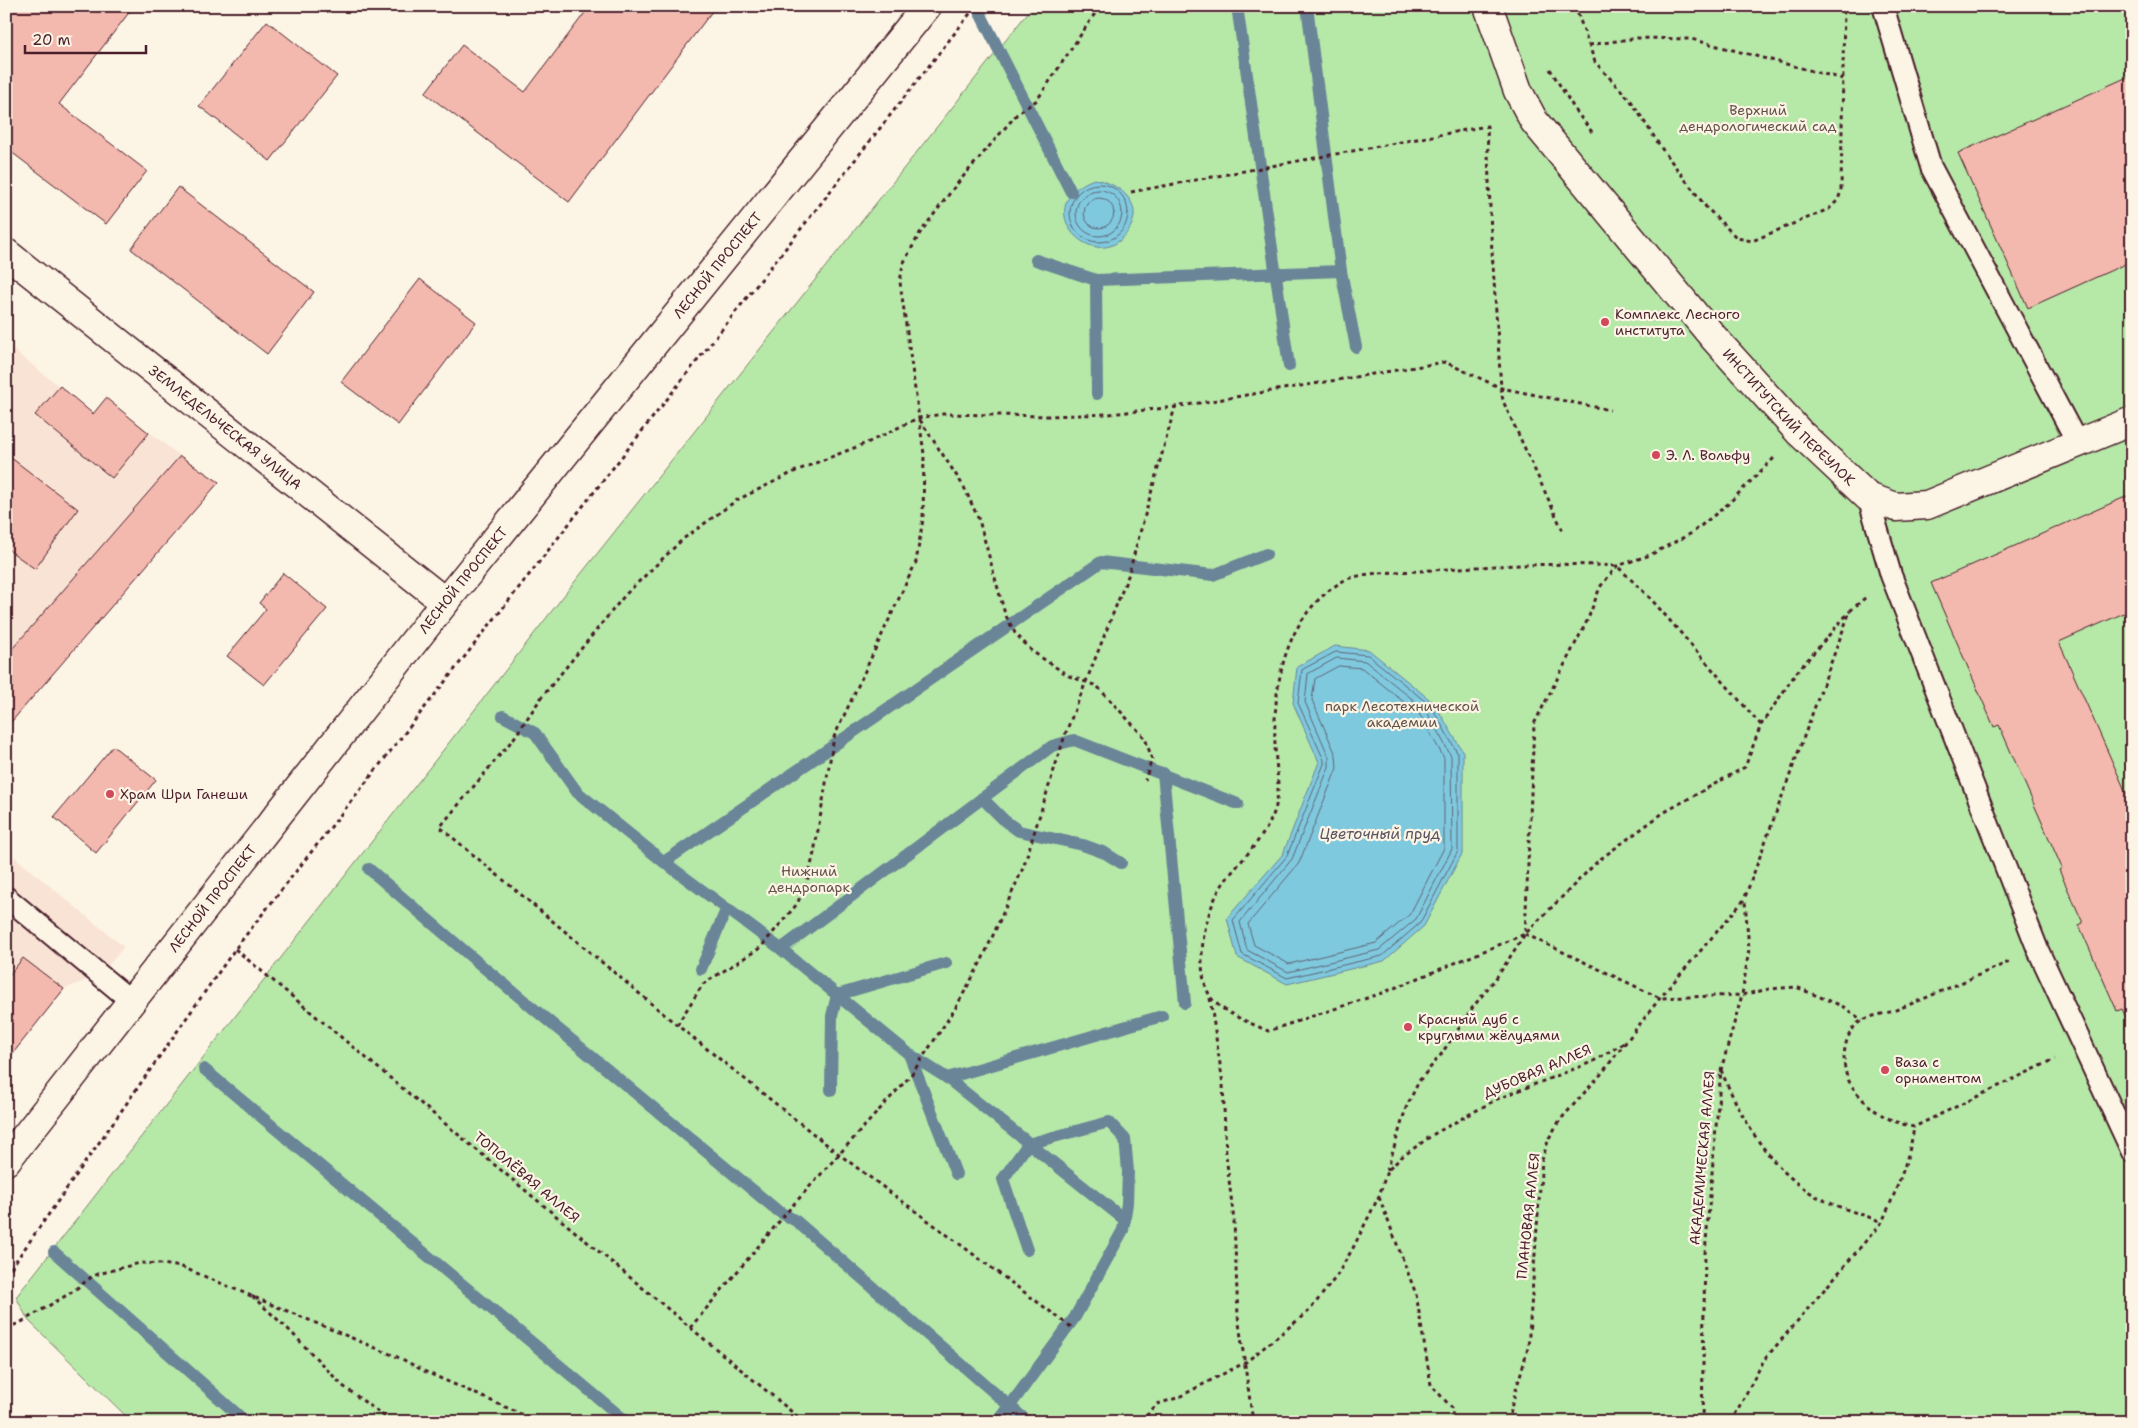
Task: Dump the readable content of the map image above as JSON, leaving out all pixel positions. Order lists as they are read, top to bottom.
{
  "streets": {
    "street": ["ЛЕСНОЙ ПРОСПЕКТ", "ИНСТИТУТСКИЙ ПЕРЕУЛОК", "ЗЕМЛЕДЕЛЬЧЕСКАЯ УЛИЦА"],
    "path": [
      "ДУБОВАЯ АЛЛЕЯ",
      "АКАДЕМИЧЕСКАЯ АЛЛЕЯ",
      "ТОПОЛЁВАЯ АЛЛЕЯ",
      "ПЛАНОВАЯ АЛЛЕЯ"
    ]
  },
  "crossings": [
    ["ЛЕСНОЙ ПРОСПЕКТ", "ЗЕМЛЕДЕЛЬЧЕСКАЯ УЛИЦА"],
    ["ДУБОВАЯ АЛЛЕЯ", "ПЛАНОВАЯ АЛЛЕЯ"],
    ["АКАДЕМИЧЕСКАЯ АЛЛЕЯ", "ПЛАНОВАЯ АЛЛЕЯ"]
  ],
  "water": ["Цветочный пруд"],
  "parks": ["Верхний дендрологический сад", "парк Лесотехнической академии", "Нижний дендропарк"],
  "places": [
    "Комплекс Лесного института",
    "Э. Л. Вольфу",
    "Храм Шри Ганеши",
    "Красный дуб с круглыми жёлудями",
    "Ваза с орнаментом"
  ],
  "scale_bar": "20 m"
}
